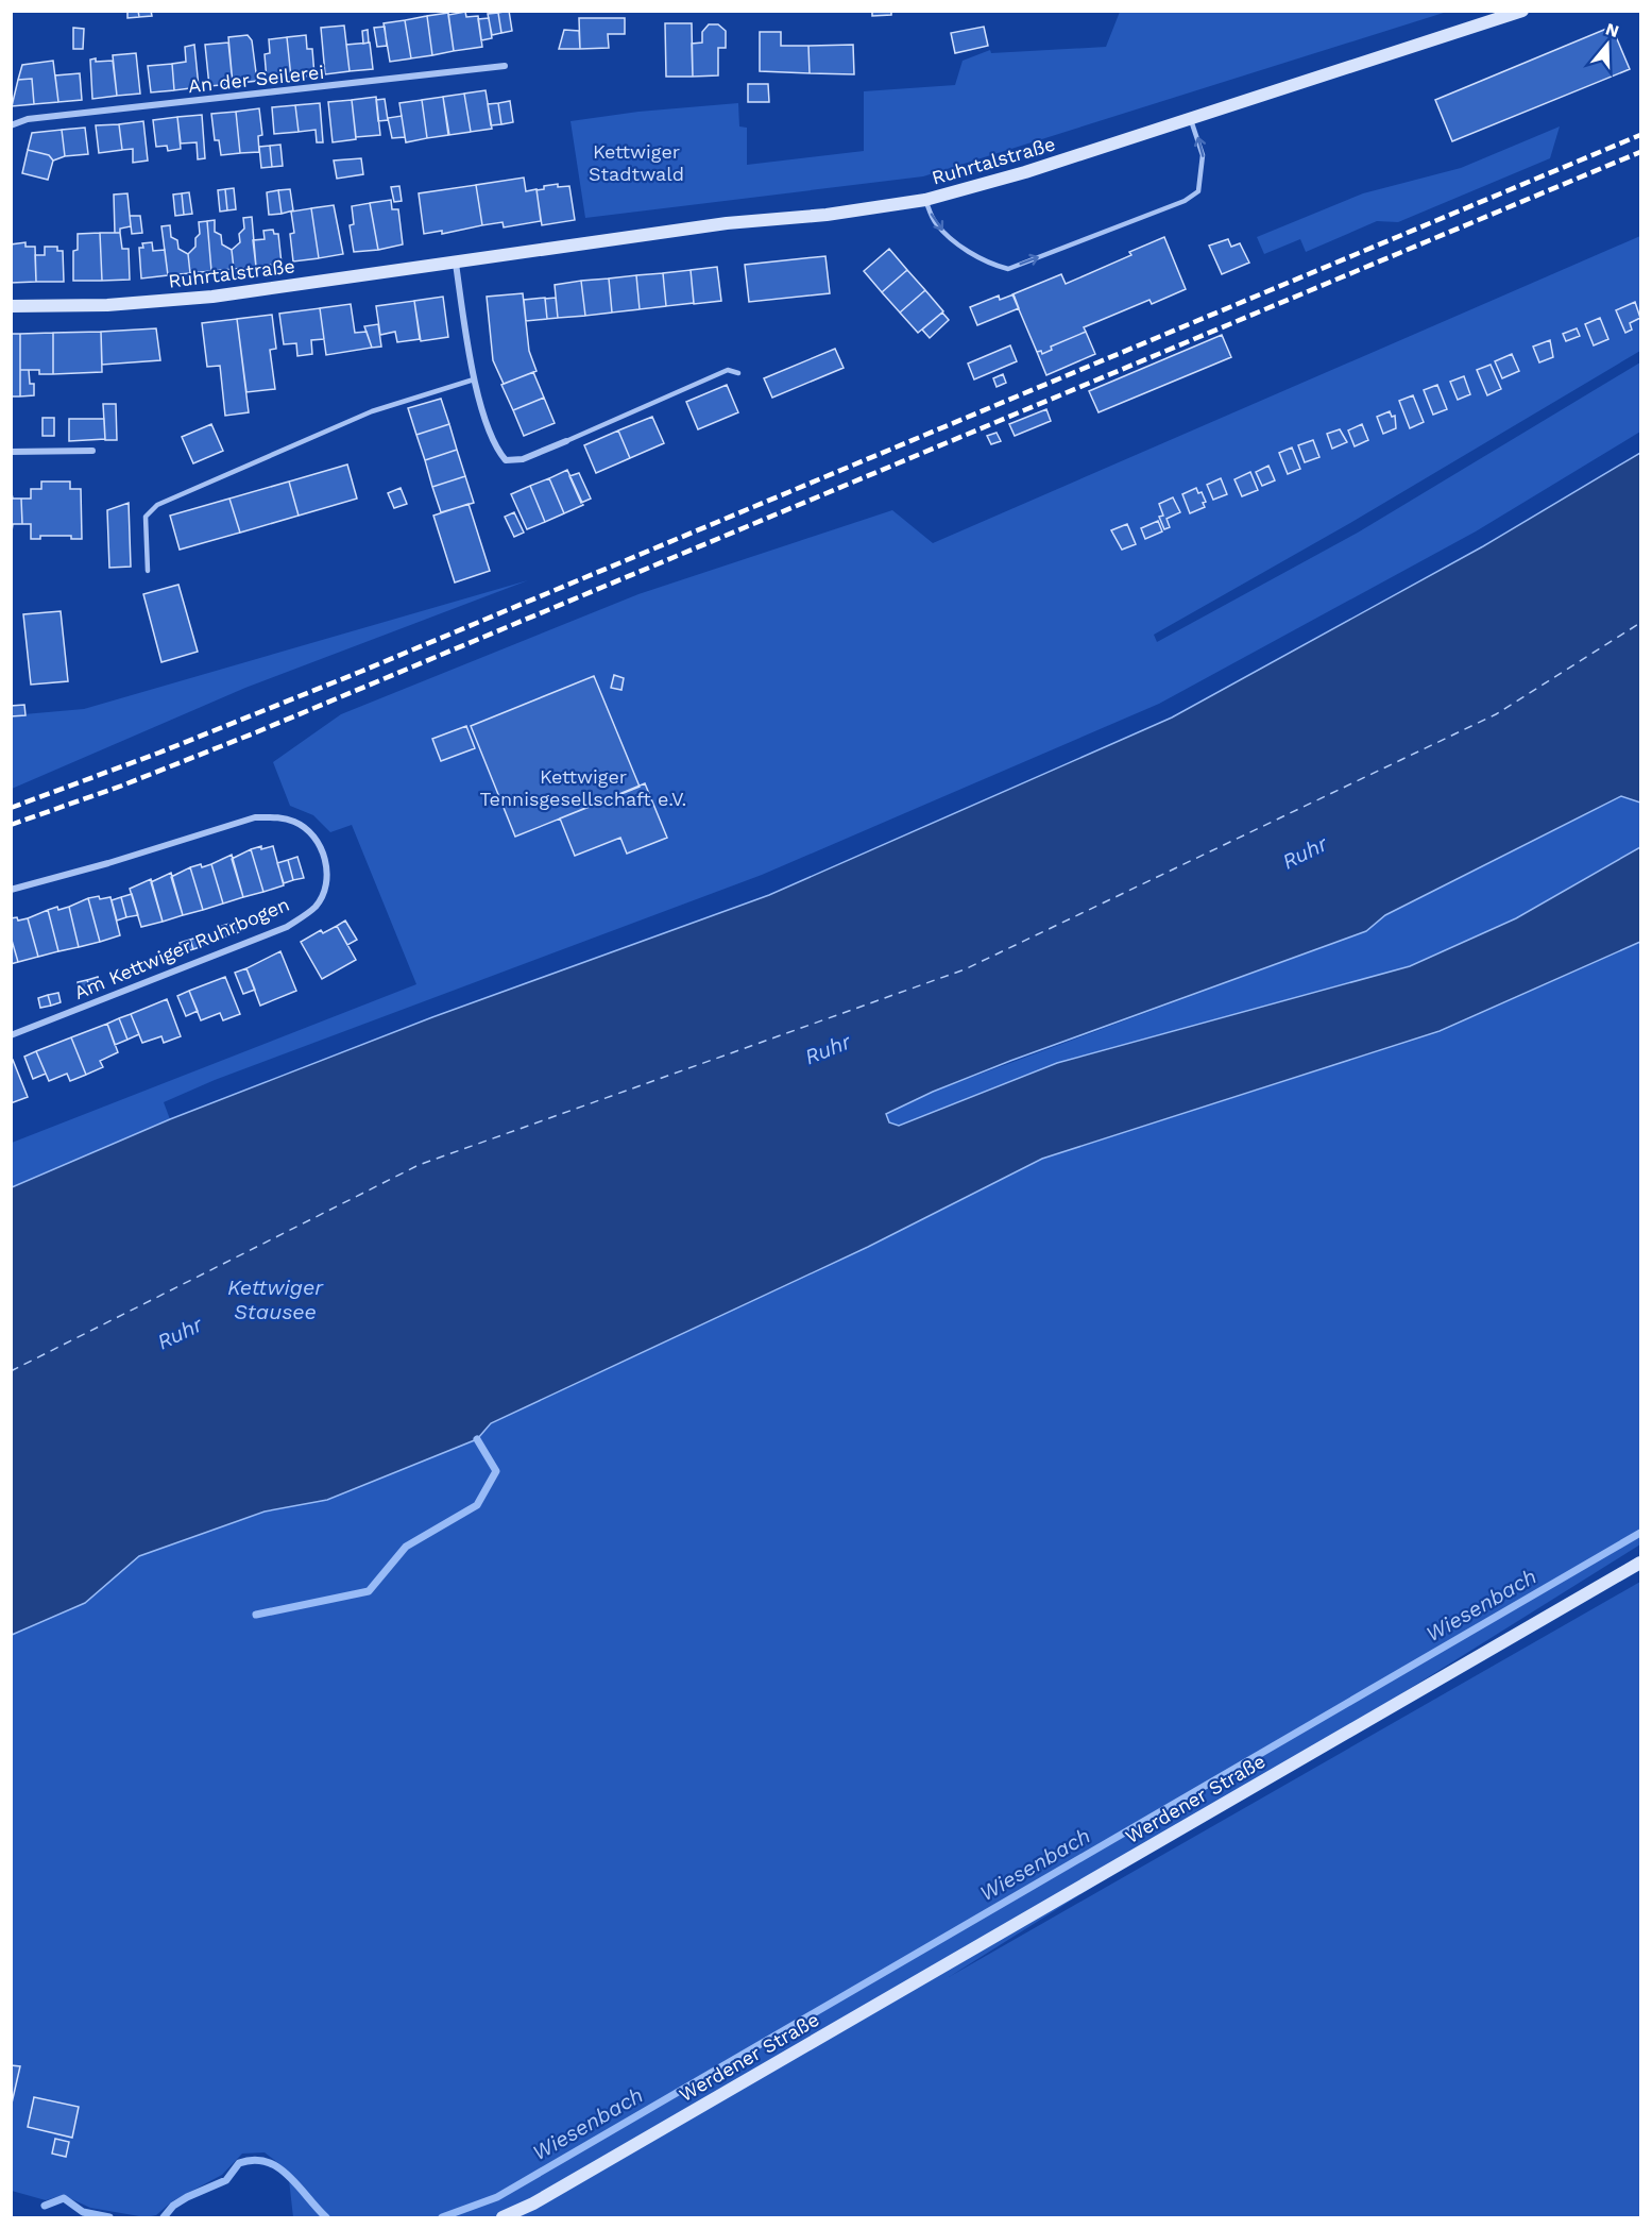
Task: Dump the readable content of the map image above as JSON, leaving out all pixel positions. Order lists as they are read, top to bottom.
{
  "streets": {
    "main road": ["Ruhrtalstraße", "Werdener Straße"],
    "street": ["An der Seilerei", "Am Kettwiger Ruhrbogen"]
  },
  "water": ["Ruhr", "Kettwiger Stausee", "Wiesenbach"],
  "parks": ["Kettwiger Stadtwald", "Kettwiger Tennisgesellschaft e.V."],
  "north": "top"
}
